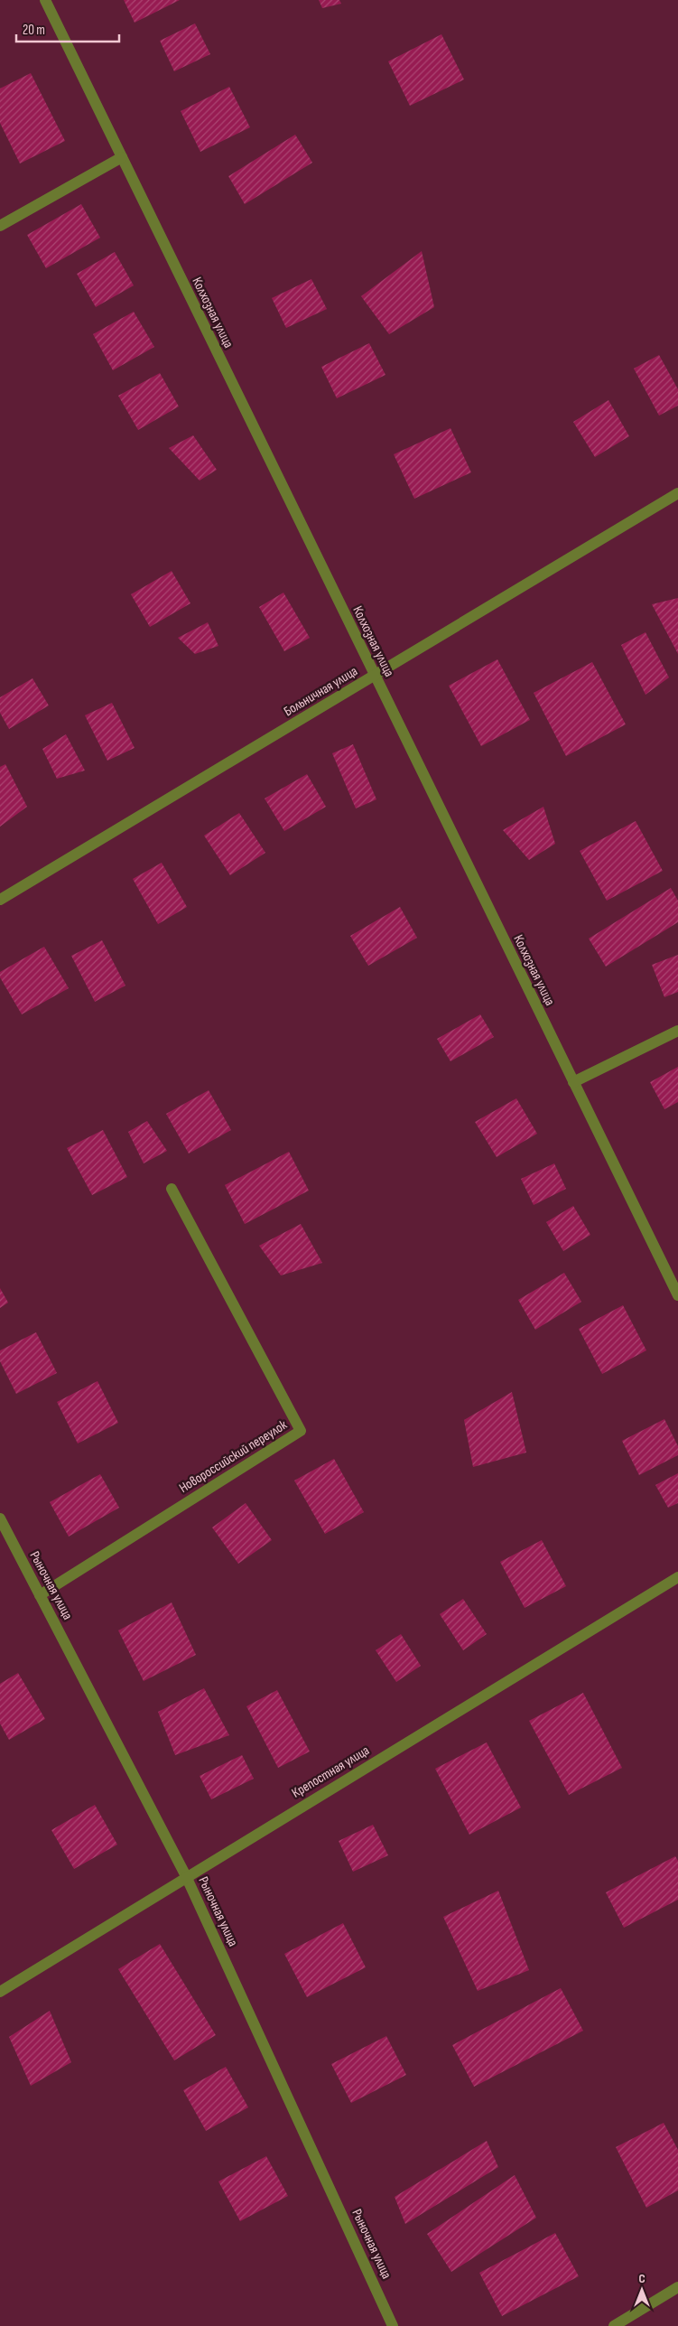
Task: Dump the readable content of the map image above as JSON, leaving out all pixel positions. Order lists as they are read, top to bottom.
{
  "streets": {
    "street": [
      "Колхозная улица",
      "Больничная улица",
      "Новороссийский переулок",
      "Рыночная улица",
      "Крепостная улица"
    ]
  },
  "crossings": [
    ["Колхозная улица", "Больничная улица"],
    ["Новороссийский переулок", "Рыночная улица"],
    ["Рыночная улица", "Крепостная улица"]
  ],
  "scale_bar": "20 m",
  "north": "top"
}
